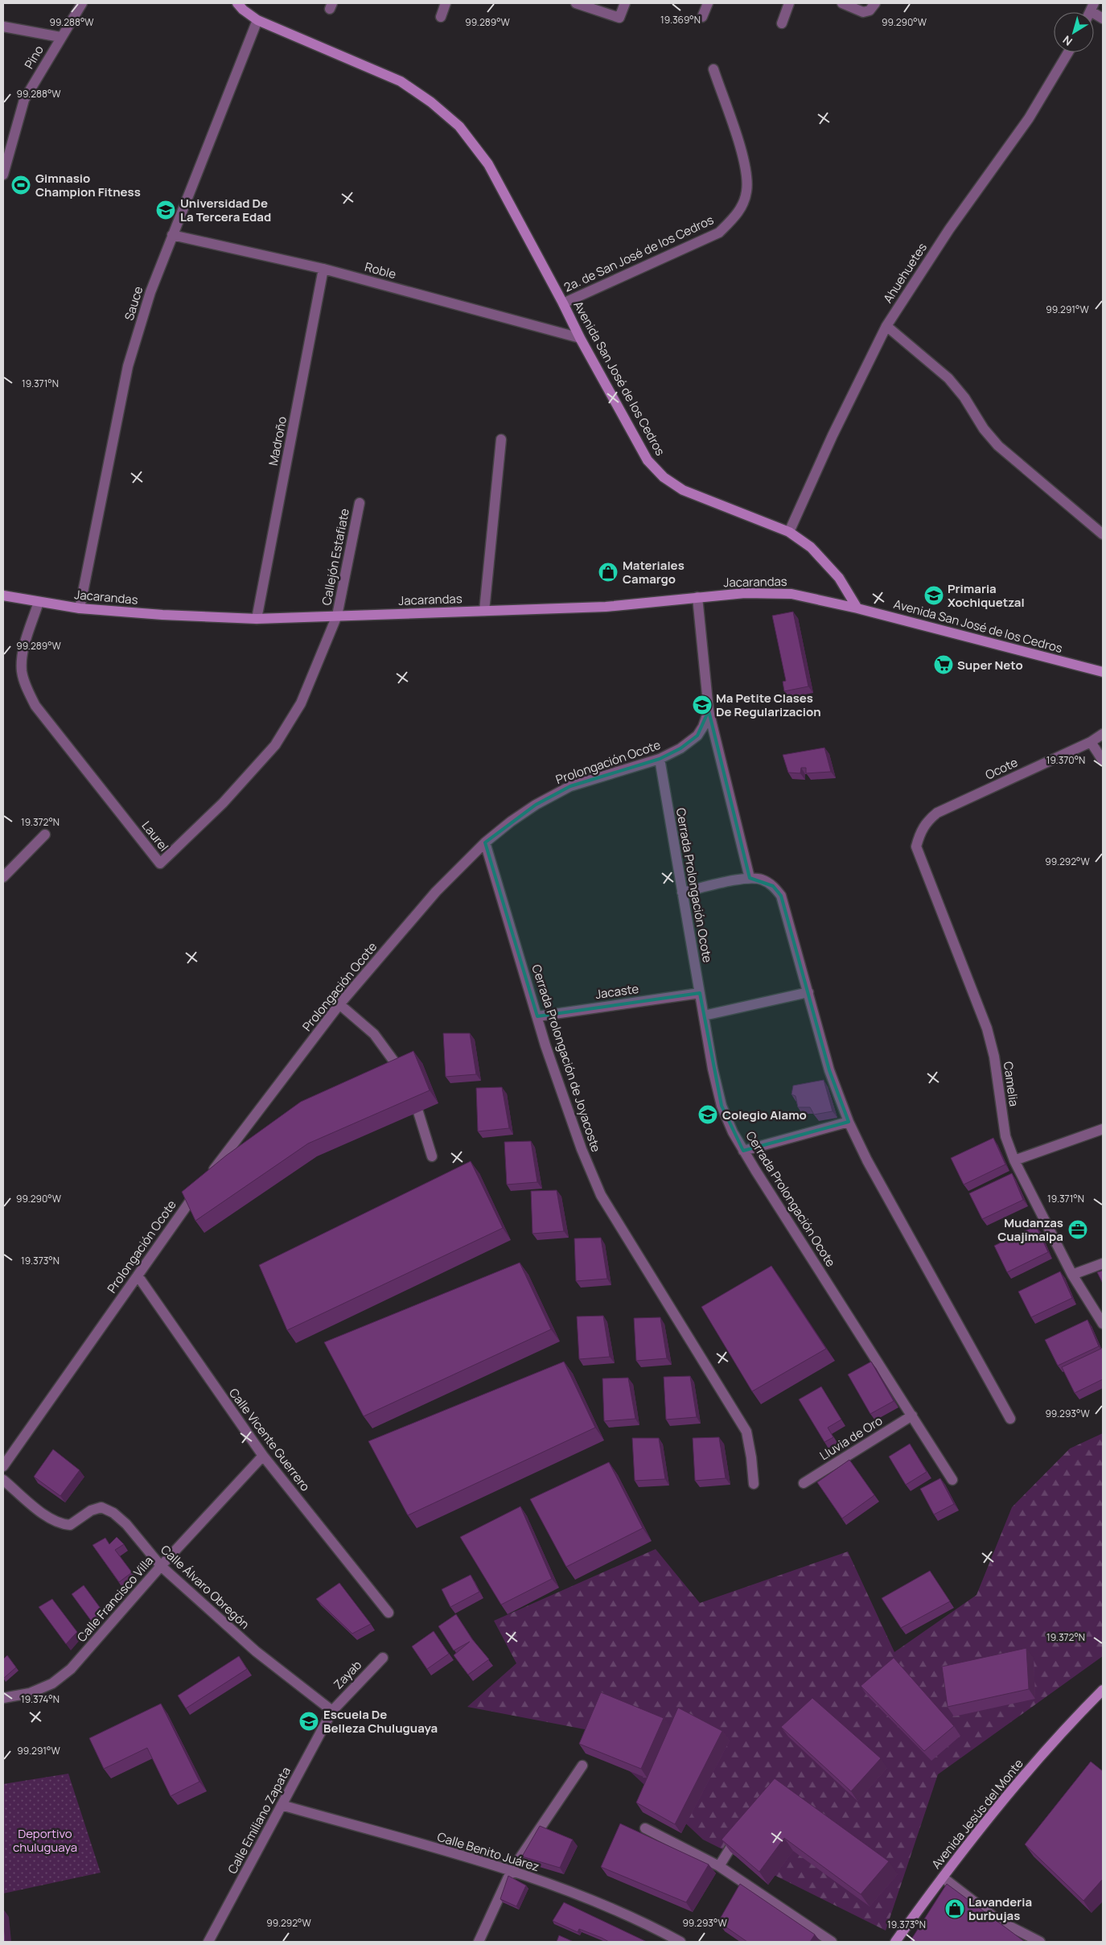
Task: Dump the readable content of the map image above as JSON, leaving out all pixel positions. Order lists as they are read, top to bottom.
{
  "streets": {
    "street": [
      "Pino",
      "2a. de San José de los Cedros",
      "Roble",
      "Ahuehuetes",
      "Sauce",
      "Avenida San José de los Cedros",
      "Madroño",
      "Callejón Estafiate",
      "Jacarandas",
      "Prolongación Ocote",
      "Ocote",
      "Laurel",
      "Cerrada Prolongación Ocote",
      "Jacaste",
      "Cerrada Prolongación de Joyacoste",
      "Camelia",
      "Lluvia de Oro",
      "Calle Vicente Guerrero",
      "Calle Álvaro Obregón",
      "Calle Francisco Villa",
      "Zayab",
      "Avenida Jesús del Monte",
      "Calle Emiliano Zapata",
      "Calle Benito Juárez"
    ]
  },
  "crossings": [
    ["2a. de San José de los Cedros", "Avenida San José de los Cedros"],
    ["Roble", "Sauce"],
    ["Roble", "Avenida San José de los Cedros"],
    ["Roble", "Madroño"],
    ["Ahuehuetes", "Avenida San José de los Cedros"],
    ["Sauce", "Avenida San José de los Cedros"],
    ["Sauce", "Jacarandas"],
    ["Avenida San José de los Cedros", "Jacarandas"],
    ["Madroño", "Jacarandas"],
    ["Callejón Estafiate", "Jacarandas"],
    ["Callejón Estafiate", "Laurel"],
    ["Jacarandas", "Prolongación Ocote"],
    ["Jacarandas", "Laurel"],
    ["Prolongación Ocote", "Cerrada Prolongación Ocote"],
    ["Prolongación Ocote", "Cerrada Prolongación de Joyacoste"],
    ["Prolongación Ocote", "Calle Vicente Guerrero"],
    ["Ocote", "Camelia"],
    ["Cerrada Prolongación Ocote", "Jacaste"],
    ["Cerrada Prolongación Ocote", "Lluvia de Oro"],
    ["Jacaste", "Cerrada Prolongación de Joyacoste"],
    ["Calle Vicente Guerrero", "Calle Francisco Villa"],
    ["Calle Álvaro Obregón", "Calle Francisco Villa"],
    ["Calle Álvaro Obregón", "Zayab"],
    ["Calle Álvaro Obregón", "Calle Emiliano Zapata"],
    ["Zayab", "Calle Emiliano Zapata"],
    ["Calle Emiliano Zapata", "Calle Benito Juárez"]
  ],
  "parks": ["Deportivo chuluguaya"],
  "places": {
    "sports": ["Gimnasio Champion Fitness"],
    "school or university": [
      "Universidad De La Tercera Edad",
      "Primaria Xochiquetzal",
      "Ma Petite Clases De Regularizacion",
      "Colegio Alamo",
      "Escuela De Belleza Chuluguaya"
    ],
    "shop": ["Materiales Camargo", "Lavanderia burbujas"],
    "supermarket": ["Super Neto"],
    "office": ["Mudanzas Cuajimalpa"]
  },
  "north": "bottom left",
  "coordinates": [
    "19.369°N",
    "99.288°W",
    "99.289°W",
    "99.290°W",
    "99.291°W",
    "19.371°N",
    "19.370°N",
    "19.372°N",
    "99.292°W",
    "19.373°N",
    "99.293°W",
    "19.374°N"
  ]
}
